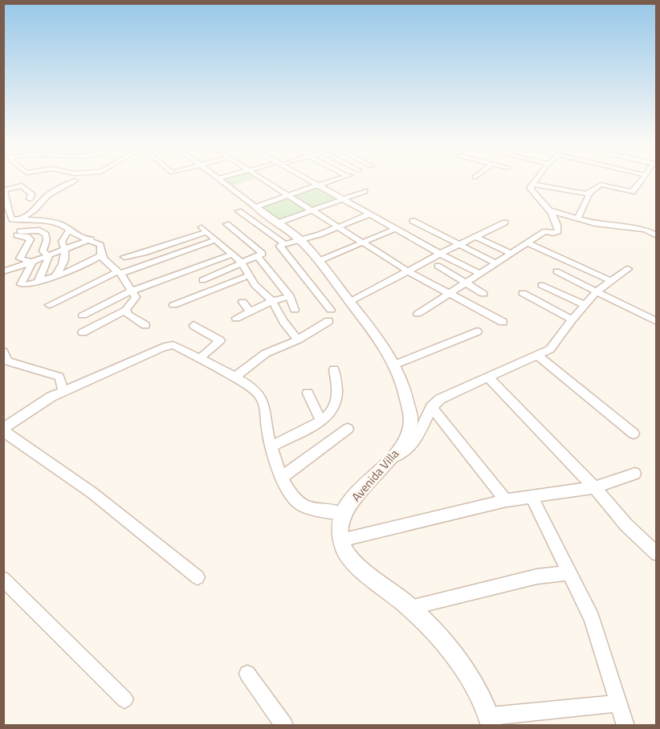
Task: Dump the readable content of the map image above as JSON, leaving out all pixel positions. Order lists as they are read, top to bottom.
{
  "streets": {
    "street": ["Avenida Villa"]
  }
}
